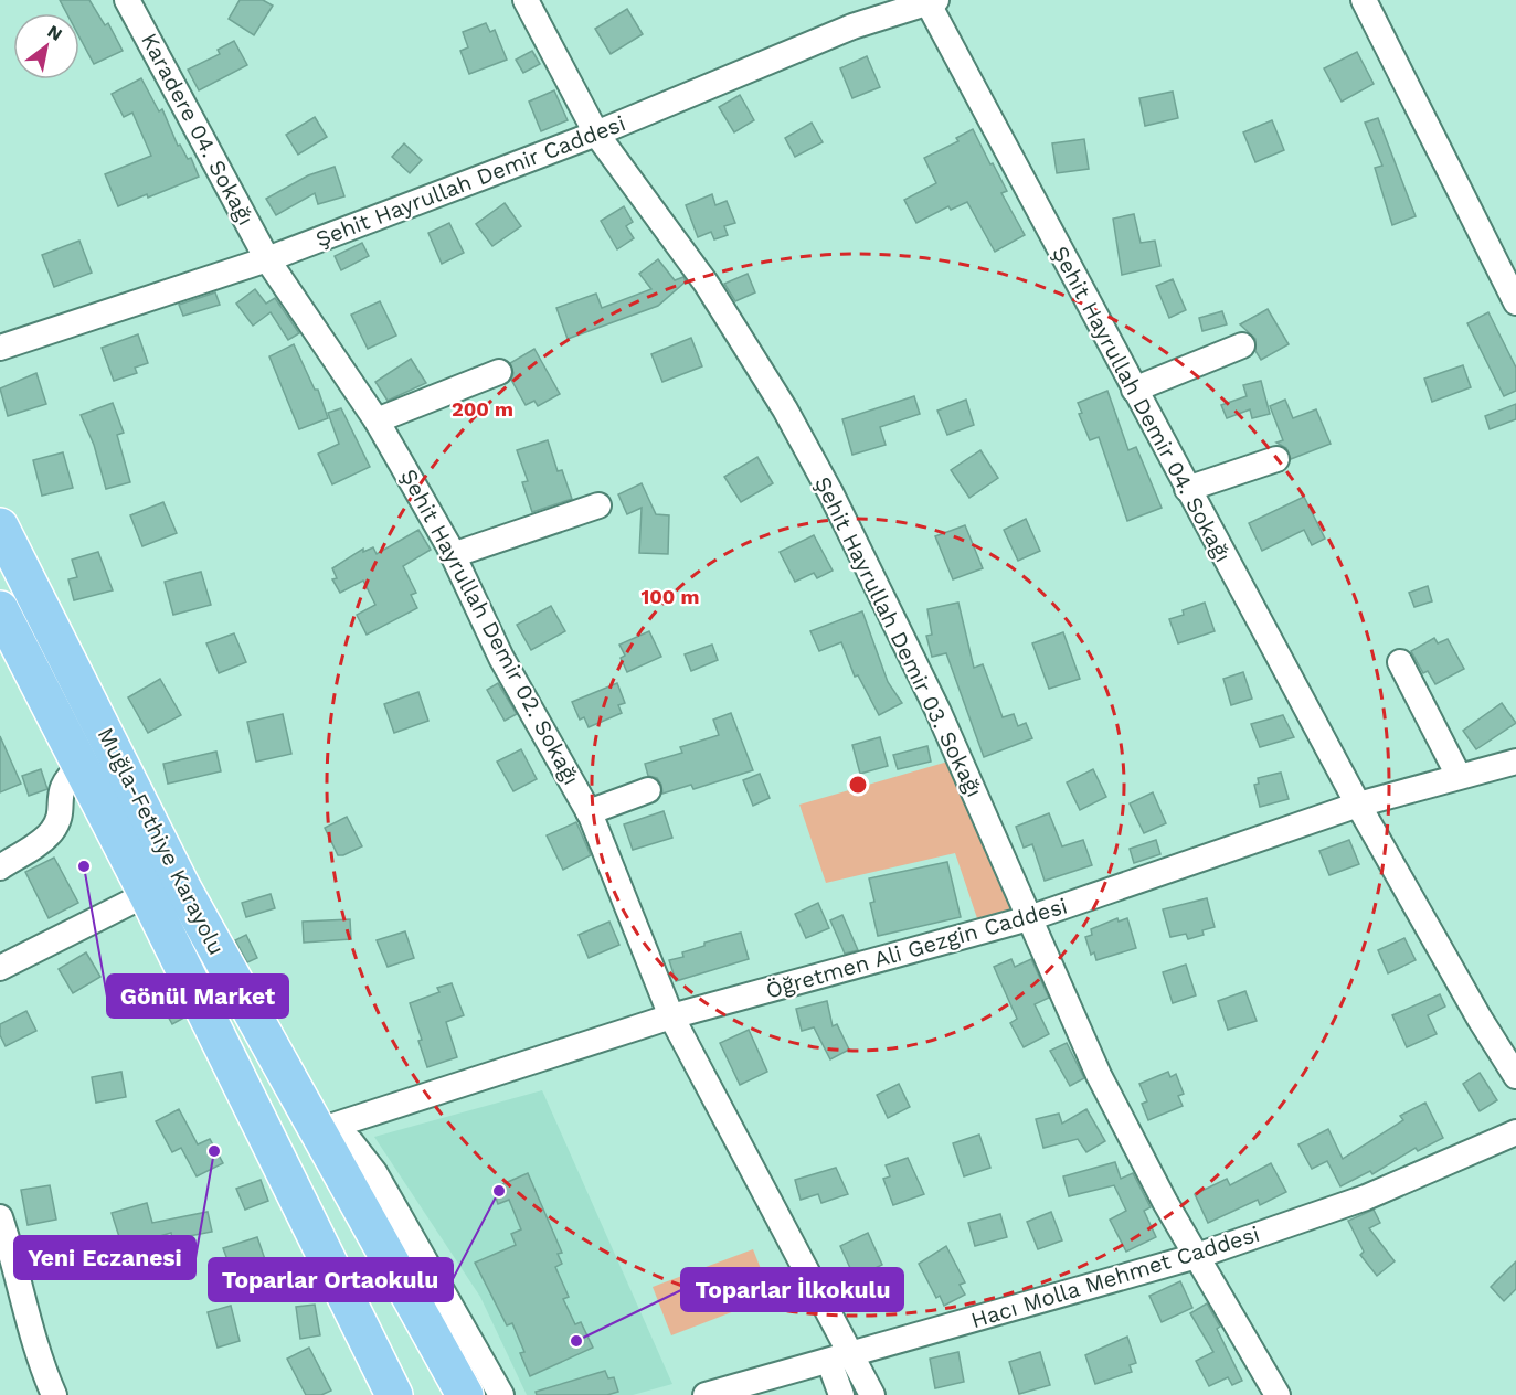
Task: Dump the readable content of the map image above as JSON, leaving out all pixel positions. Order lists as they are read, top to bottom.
{
  "streets": {
    "highway": ["Muğla-Fethiye Karayolu"],
    "street": [
      "Karadere 04. Sokağı",
      "Şehit Hayrullah Demir Caddesi",
      "Şehit Hayrullah Demir 04. Sokağı",
      "Şehit Hayrullah Demir 02. Sokağı",
      "Şehit Hayrullah Demir 03. Sokağı",
      "Öğretmen Ali Gezgin Caddesi",
      "Hacı Molla Mehmet Caddesi"
    ]
  },
  "crossings": [
    ["Karadere 04. Sokağı", "Şehit Hayrullah Demir Caddesi"],
    ["Karadere 04. Sokağı", "Şehit Hayrullah Demir 02. Sokağı"],
    ["Şehit Hayrullah Demir Caddesi", "Şehit Hayrullah Demir 04. Sokağı"],
    ["Şehit Hayrullah Demir Caddesi", "Şehit Hayrullah Demir 02. Sokağı"],
    ["Şehit Hayrullah Demir Caddesi", "Şehit Hayrullah Demir 03. Sokağı"],
    ["Şehit Hayrullah Demir 04. Sokağı", "Öğretmen Ali Gezgin Caddesi"],
    ["Şehit Hayrullah Demir 02. Sokağı", "Öğretmen Ali Gezgin Caddesi"],
    ["Şehit Hayrullah Demir 02. Sokağı", "Hacı Molla Mehmet Caddesi"],
    ["Şehit Hayrullah Demir 03. Sokağı", "Öğretmen Ali Gezgin Caddesi"],
    ["Şehit Hayrullah Demir 03. Sokağı", "Hacı Molla Mehmet Caddesi"],
    ["Muğla-Fethiye Karayolu", "Öğretmen Ali Gezgin Caddesi"]
  ],
  "places": [
    "Gönül Market",
    "Yeni Eczanesi",
    "Toparlar Ortaokulu",
    "Toparlar İlkokulu"
  ],
  "north": "top right",
  "rings": ["200 m", "100 m"]
}
